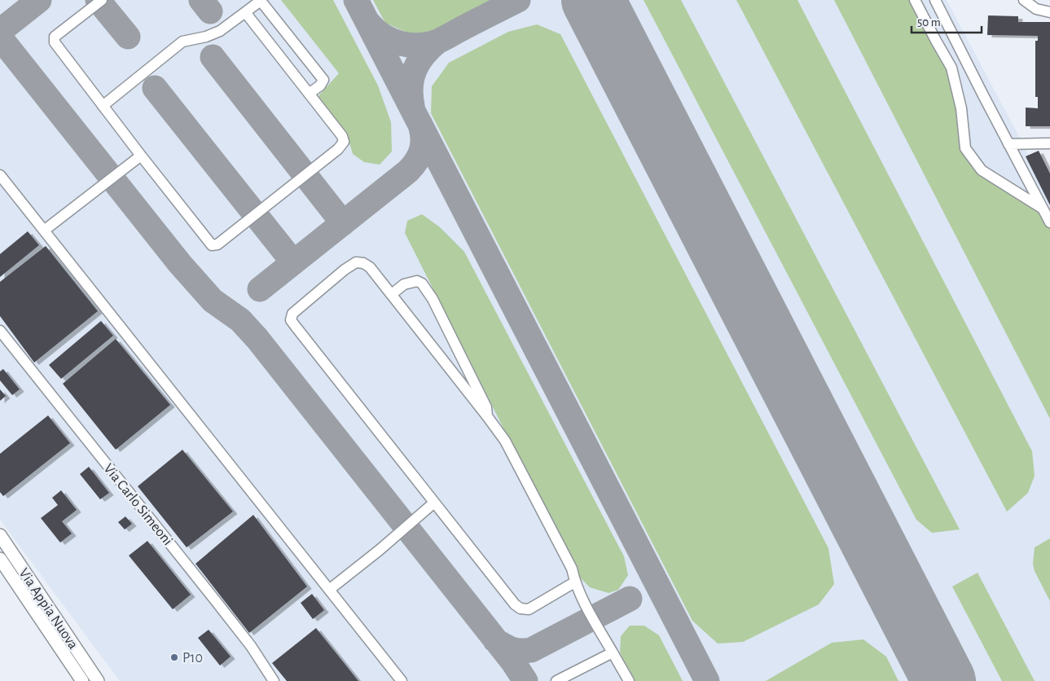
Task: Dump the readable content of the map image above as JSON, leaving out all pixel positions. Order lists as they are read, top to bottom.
{
  "streets": {
    "main road": ["Via Appia Nuova"],
    "street": ["Via Carlo Simeoni"]
  },
  "places": ["P10"],
  "scale_bar": "50 m"
}
